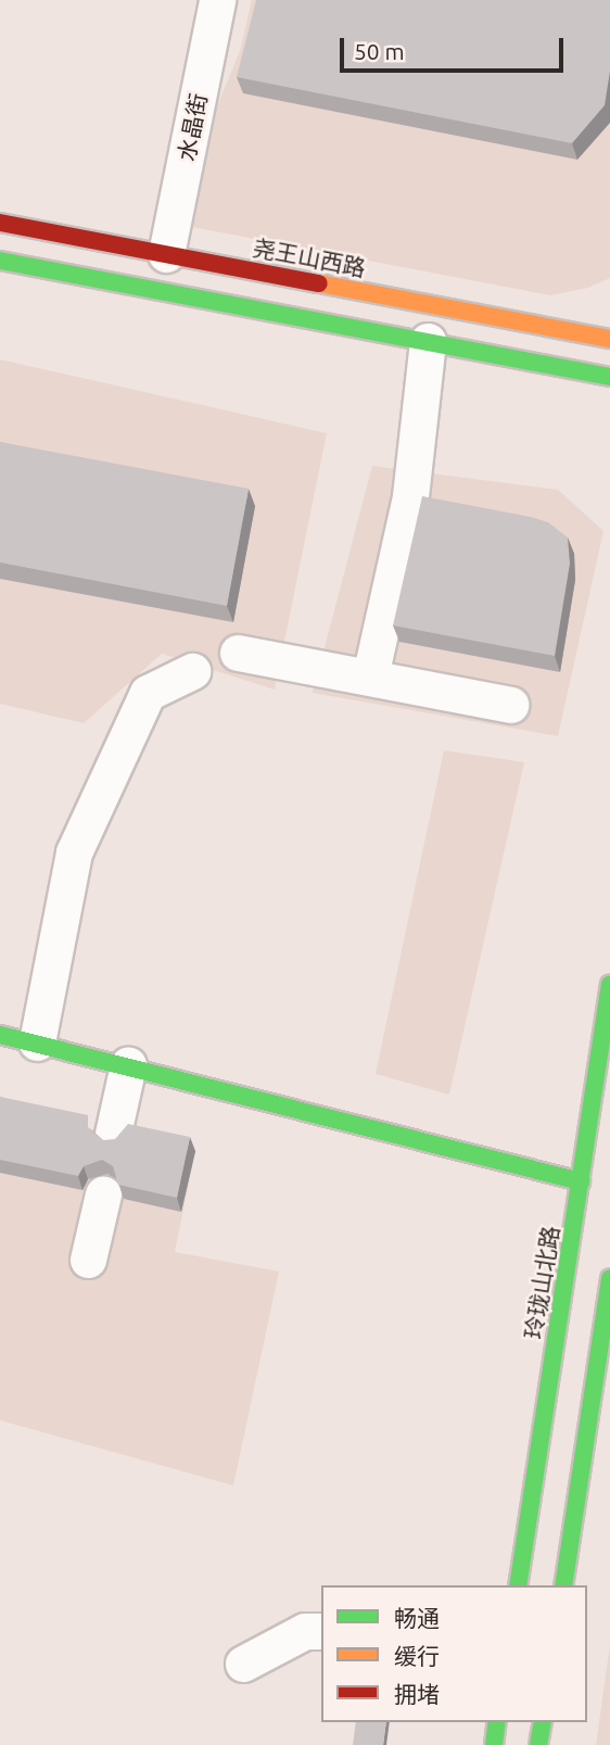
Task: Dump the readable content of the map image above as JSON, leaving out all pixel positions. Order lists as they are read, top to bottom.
{
  "streets": {
    "main road": ["尧王山西路", "玲珑山北路"],
    "street": ["水晶街"]
  },
  "crossings": [
    ["水晶街", "尧王山西路"]
  ],
  "legend": ["畅通", "缓行", "拥堵"],
  "scale_bar": "50 m"
}
